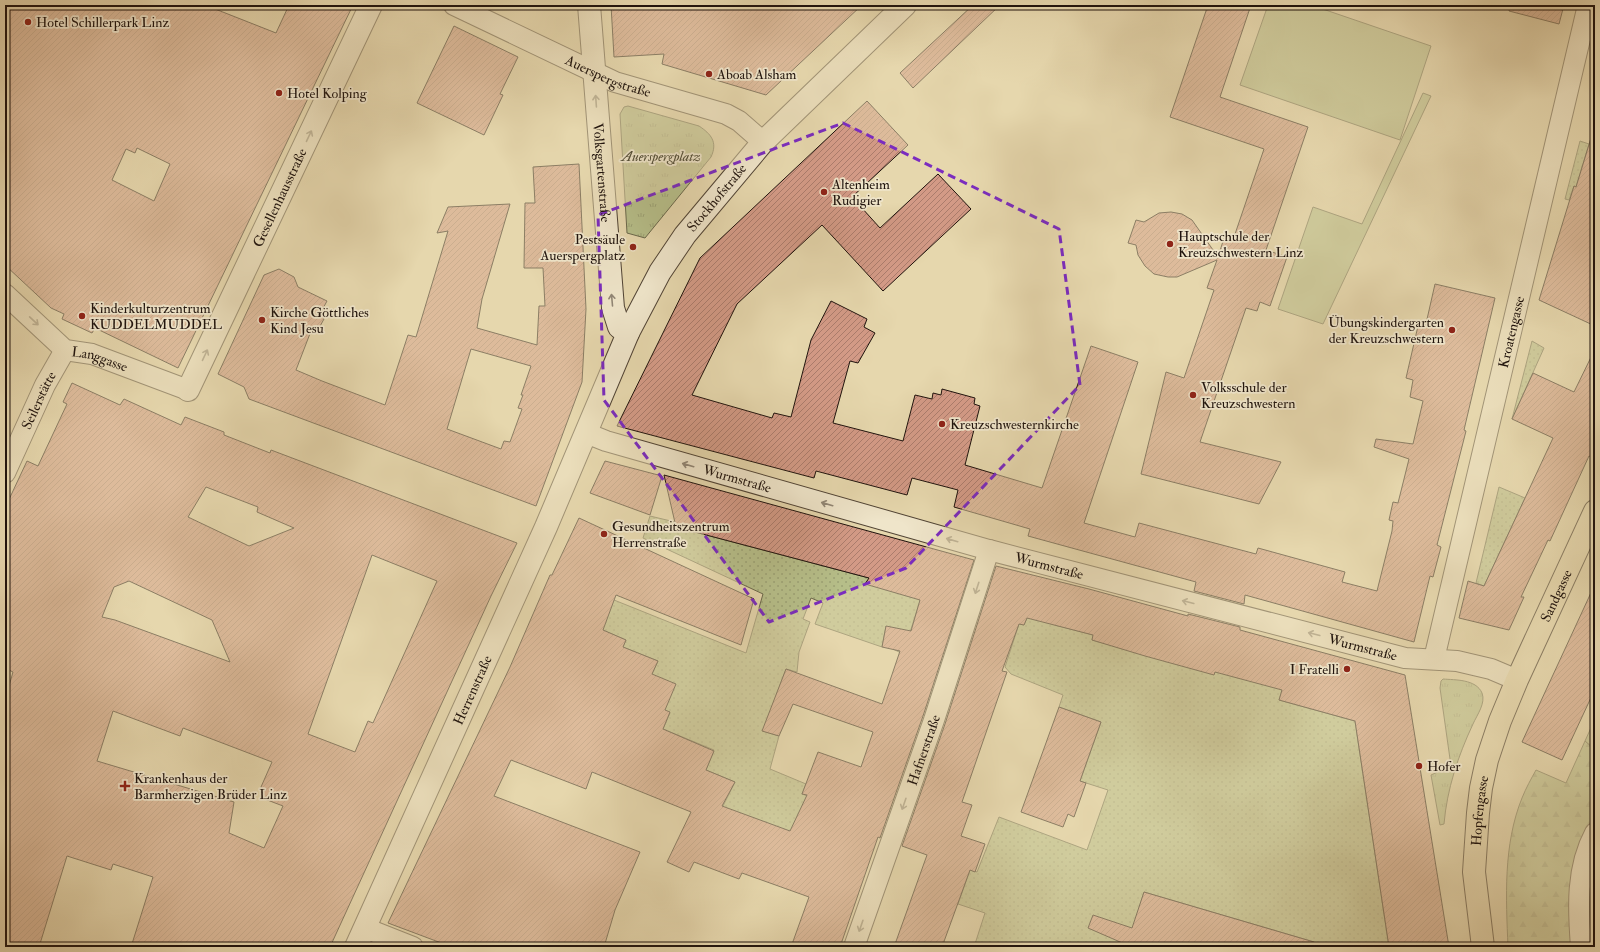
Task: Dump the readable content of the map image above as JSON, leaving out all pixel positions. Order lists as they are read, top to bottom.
{
  "streets": {
    "main road": ["Sandgasse", "Hopfengasse"],
    "street": [
      "Auerspergstraße",
      "Volksgartenstraße",
      "Gesellenhausstraße",
      "Stockhofstraße",
      "Kroatengasse",
      "Langgasse",
      "Seilerstätte",
      "Wurmstraße",
      "Herrenstraße",
      "Hafnerstraße"
    ]
  },
  "crossings": [
    ["Auerspergstraße", "Volksgartenstraße"],
    ["Auerspergstraße", "Stockhofstraße"],
    ["Volksgartenstraße", "Stockhofstraße"],
    ["Gesellenhausstraße", "Langgasse"],
    ["Stockhofstraße", "Wurmstraße"],
    ["Stockhofstraße", "Herrenstraße"],
    ["Kroatengasse", "Wurmstraße"],
    ["Langgasse", "Seilerstätte"],
    ["Wurmstraße", "Sandgasse"],
    ["Wurmstraße", "Herrenstraße"],
    ["Wurmstraße", "Hafnerstraße"],
    ["Wurmstraße", "Hopfengasse"],
    ["Sandgasse", "Hopfengasse"]
  ],
  "one_way": [
    "Volksgartenstraße",
    "Gesellenhausstraße",
    "Langgasse",
    "Wurmstraße",
    "Hafnerstraße"
  ],
  "parks": ["Auerspergplatz"],
  "places": {
    "other": [
      "Hotel Schillerpark Linz",
      "Aboab Alsham",
      "Hotel Kolping",
      "Altenheim Rudigier",
      "Hauptschule der Kreuzschwestern Linz",
      "Pestsäule Auerspergplatz",
      "Kinderkulturzentrum KUDDELMUDDEL",
      "Kirche Göttliches Kind Jesu",
      "Übungskindergarten der Kreuzschwestern",
      "Volksschule der Kreuzschwestern",
      "Kreuzschwesternkirche",
      "Gesundheitszentrum Herrenstraße",
      "I Fratelli",
      "Hofer"
    ],
    "health": ["Krankenhaus der Barmherzigen Brüder Linz"]
  }
}
